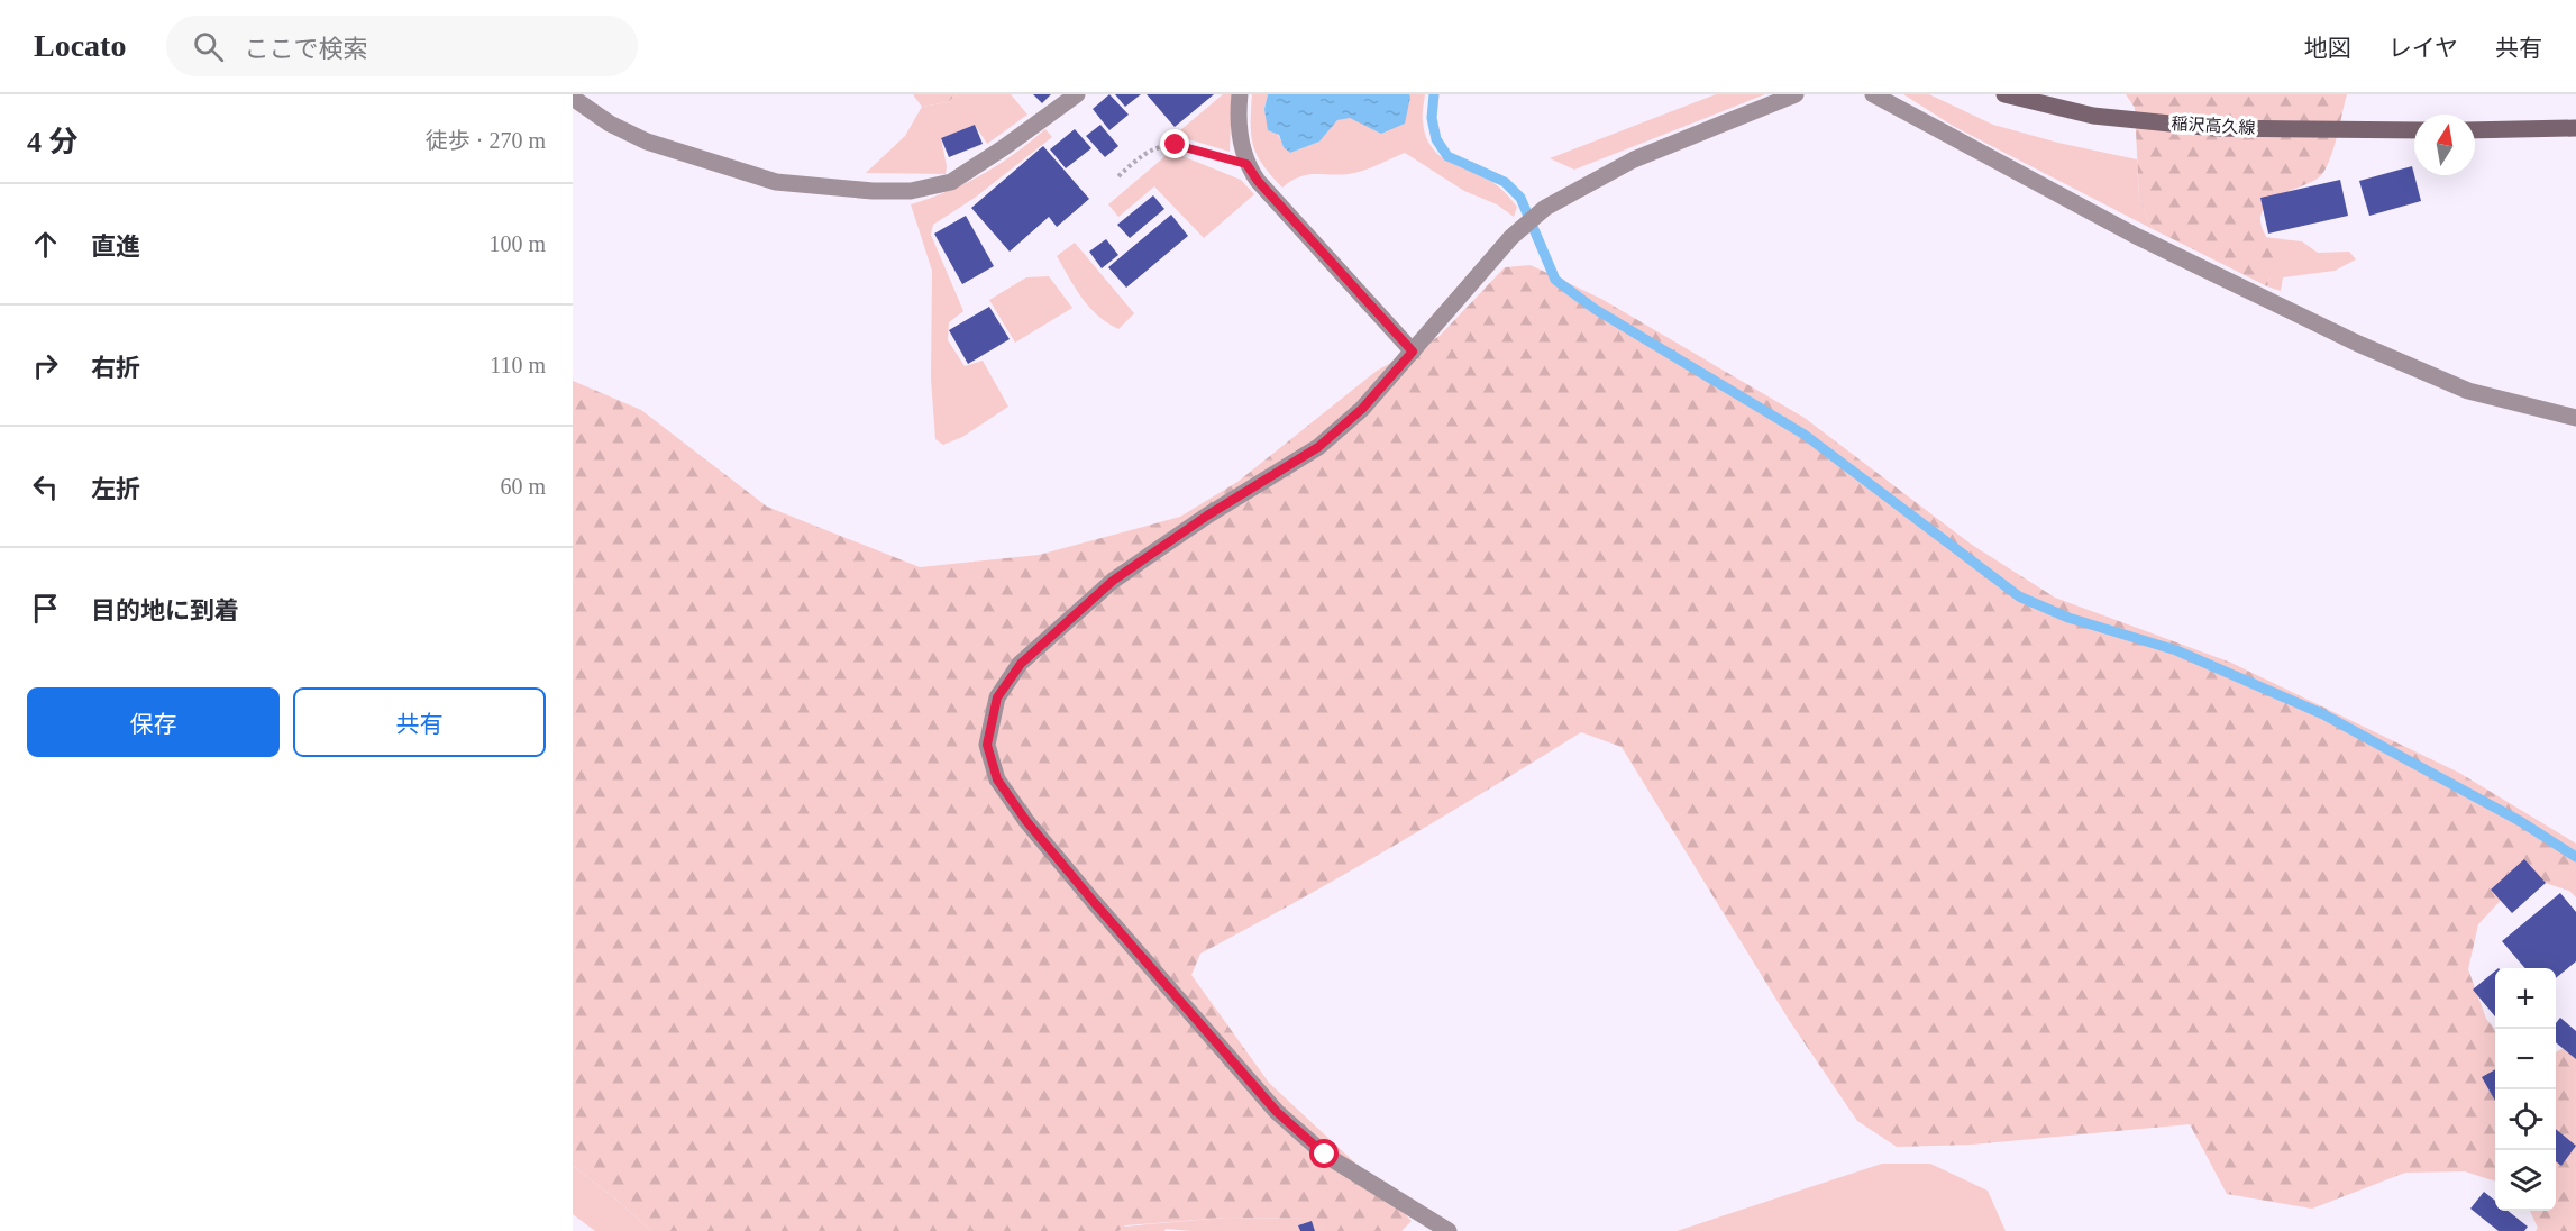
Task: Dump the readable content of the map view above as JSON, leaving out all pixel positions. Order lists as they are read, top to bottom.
{
  "streets": {
    "main road": ["稲沢高久線"]
  },
  "north": "top",
  "page": {
    "header": "Locato",
    "search": "ここで検索",
    "nav": ["地図", "レイヤ", "共有"],
    "heading": ["4 分", "徒歩 · 270 m"],
    "list": [
      ["直進", "100 m"],
      ["右折", "110 m"],
      ["左折", "60 m"],
      "目的地に到着"
    ],
    "buttons": ["保存", "共有"],
    "map_buttons": ["+", "−"]
  }
}
